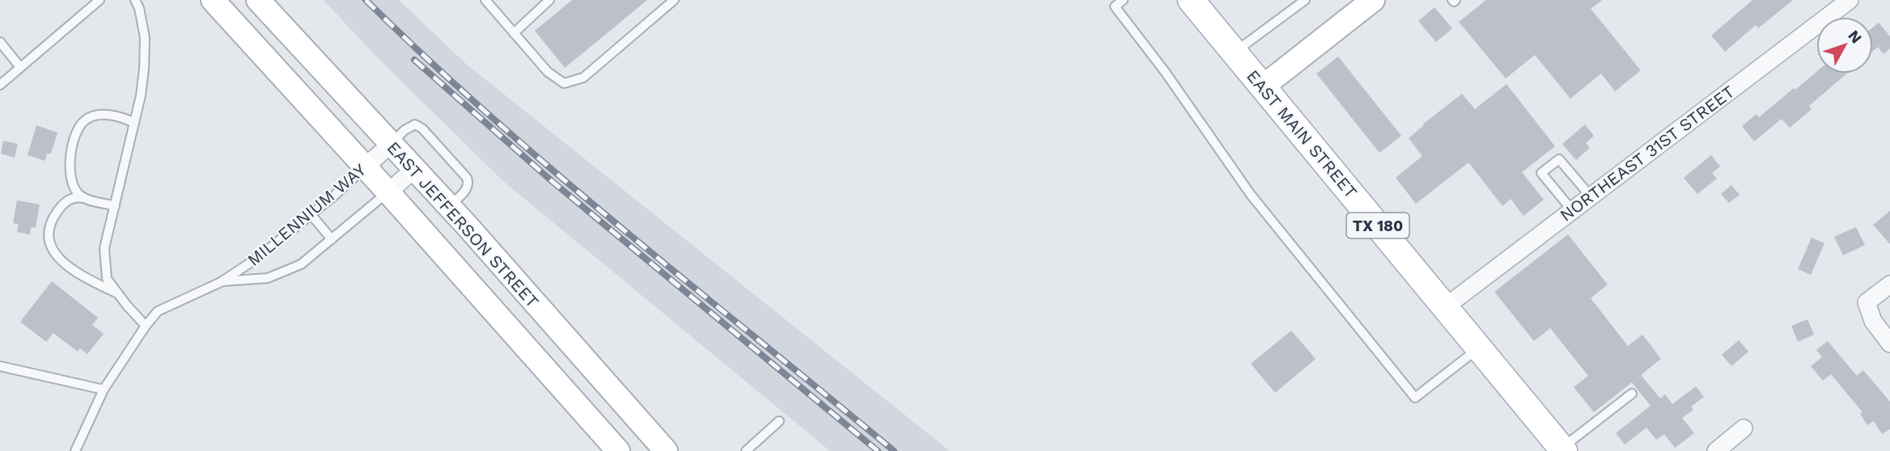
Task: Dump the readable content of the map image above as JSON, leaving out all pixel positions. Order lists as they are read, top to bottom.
{
  "streets": {
    "main road": ["EAST MAIN STREET", "EAST JEFFERSON STREET", "TX 180"],
    "street": ["NORTHEAST 31ST STREET", "MILLENNIUM WAY"]
  },
  "crossings": [
    ["EAST MAIN STREET", "NORTHEAST 31ST STREET"],
    ["MILLENNIUM WAY", "EAST JEFFERSON STREET"]
  ],
  "north": "top right"
}
